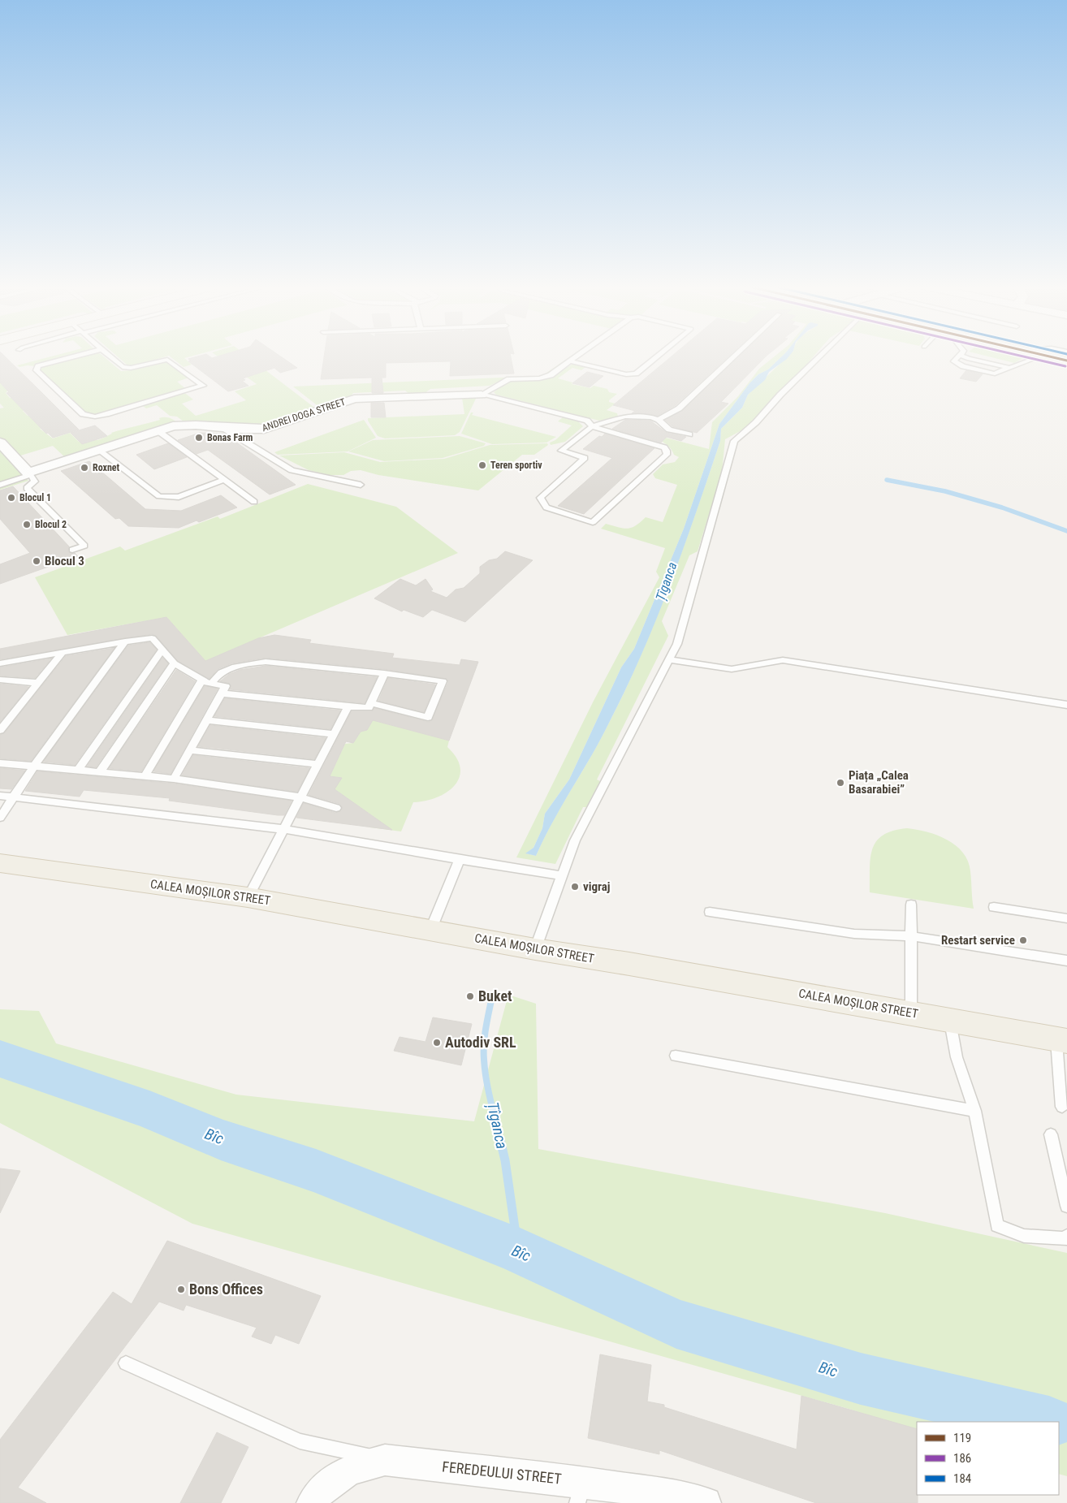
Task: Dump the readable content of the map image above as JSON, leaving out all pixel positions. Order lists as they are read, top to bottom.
{
  "streets": {
    "main road": ["CALEA MOȘILOR STREET"],
    "street": ["ANDREI DOGA STREET", "FEREDEULUI STREET"]
  },
  "water": ["Țîganca", "Bîc"],
  "places": [
    "Bonas Farm",
    "Teren sportiv",
    "Roxnet",
    "Blocul 1",
    "Blocul 2",
    "Blocul 3",
    "Piața „Calea Basarabiei”",
    "vigraj",
    "Restart service",
    "Buket",
    "Autodiv SRL",
    "Bons Offices"
  ],
  "lines": ["transit line 119", "transit line 186"],
  "legend": ["119", "186", "184"]
}
